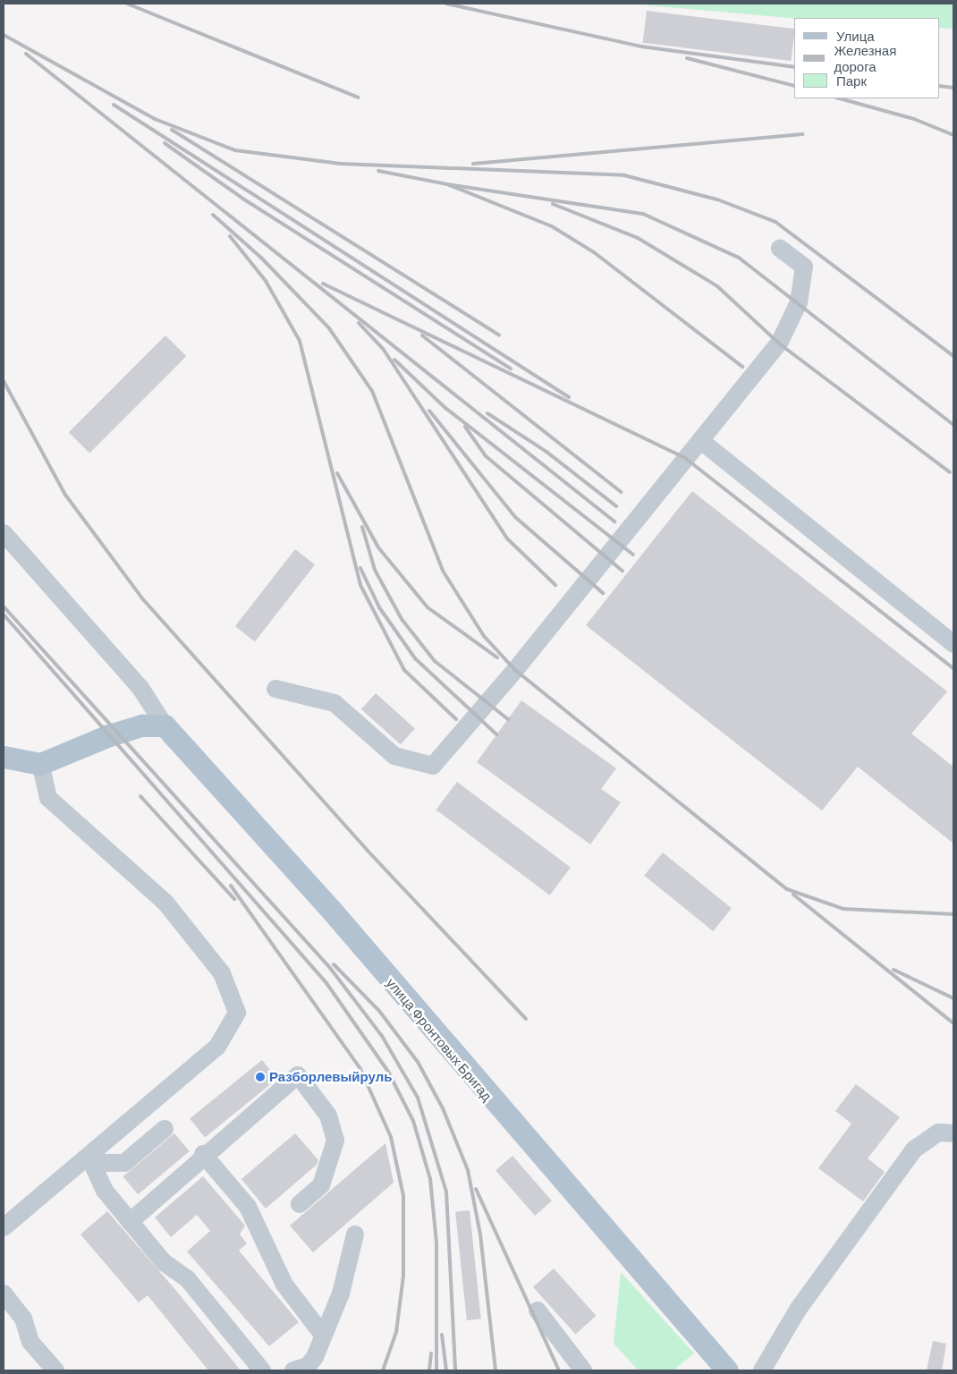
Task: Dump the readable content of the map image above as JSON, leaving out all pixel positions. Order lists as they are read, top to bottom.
{
  "streets": {
    "main road": ["улица Фронтовых Бригад"]
  },
  "places": ["Разборлевыйруль"],
  "legend": ["Улица", "Железная дорога", "Парк"]
}
